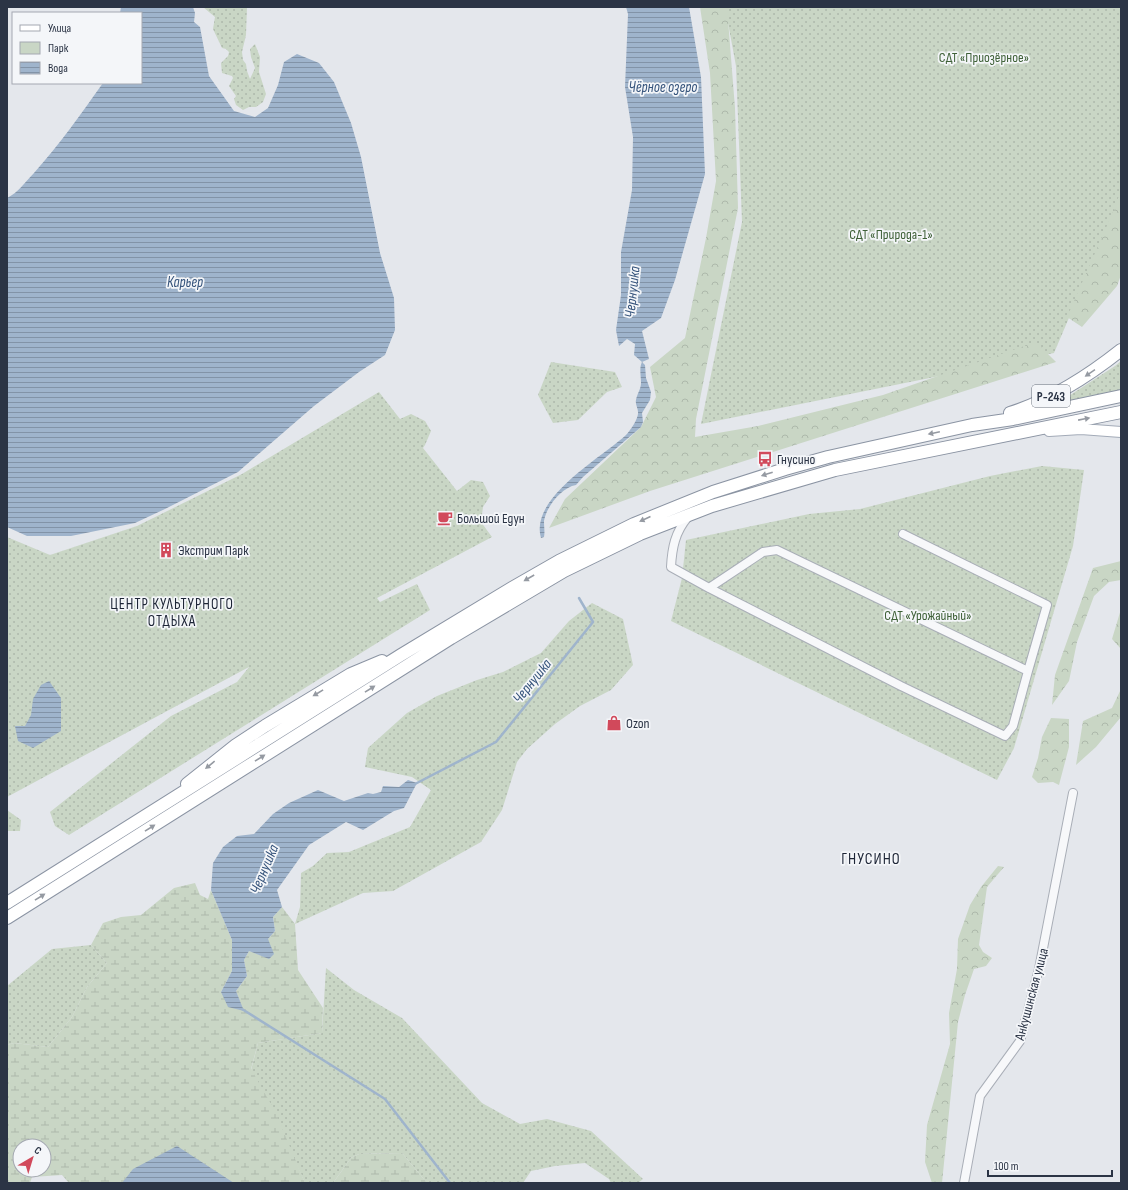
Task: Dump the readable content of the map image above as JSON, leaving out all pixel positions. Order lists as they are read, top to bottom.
{
  "streets": {
    "highway": ["Р-243"],
    "street": ["Анкушинская улица"]
  },
  "districts": ["ЦЕНТР КУЛЬТУРНОГО ОТДЫХА", "ГНУСИНО"],
  "water": ["Чёрное озеро", "Карьер", "Чернушка"],
  "parks": ["СДТ «Приозёрное»", "СДТ «Природа-1»", "СДТ «Урожайный»"],
  "places": {
    "bus stop": ["Гнусино"],
    "cafe": ["Большой Едун"],
    "building": ["Экстрим Парк"],
    "shop": ["Ozon"]
  },
  "legend": ["Улица", "Парк", "Вода"],
  "scale_bar": "100 m",
  "north": "top right"
}
